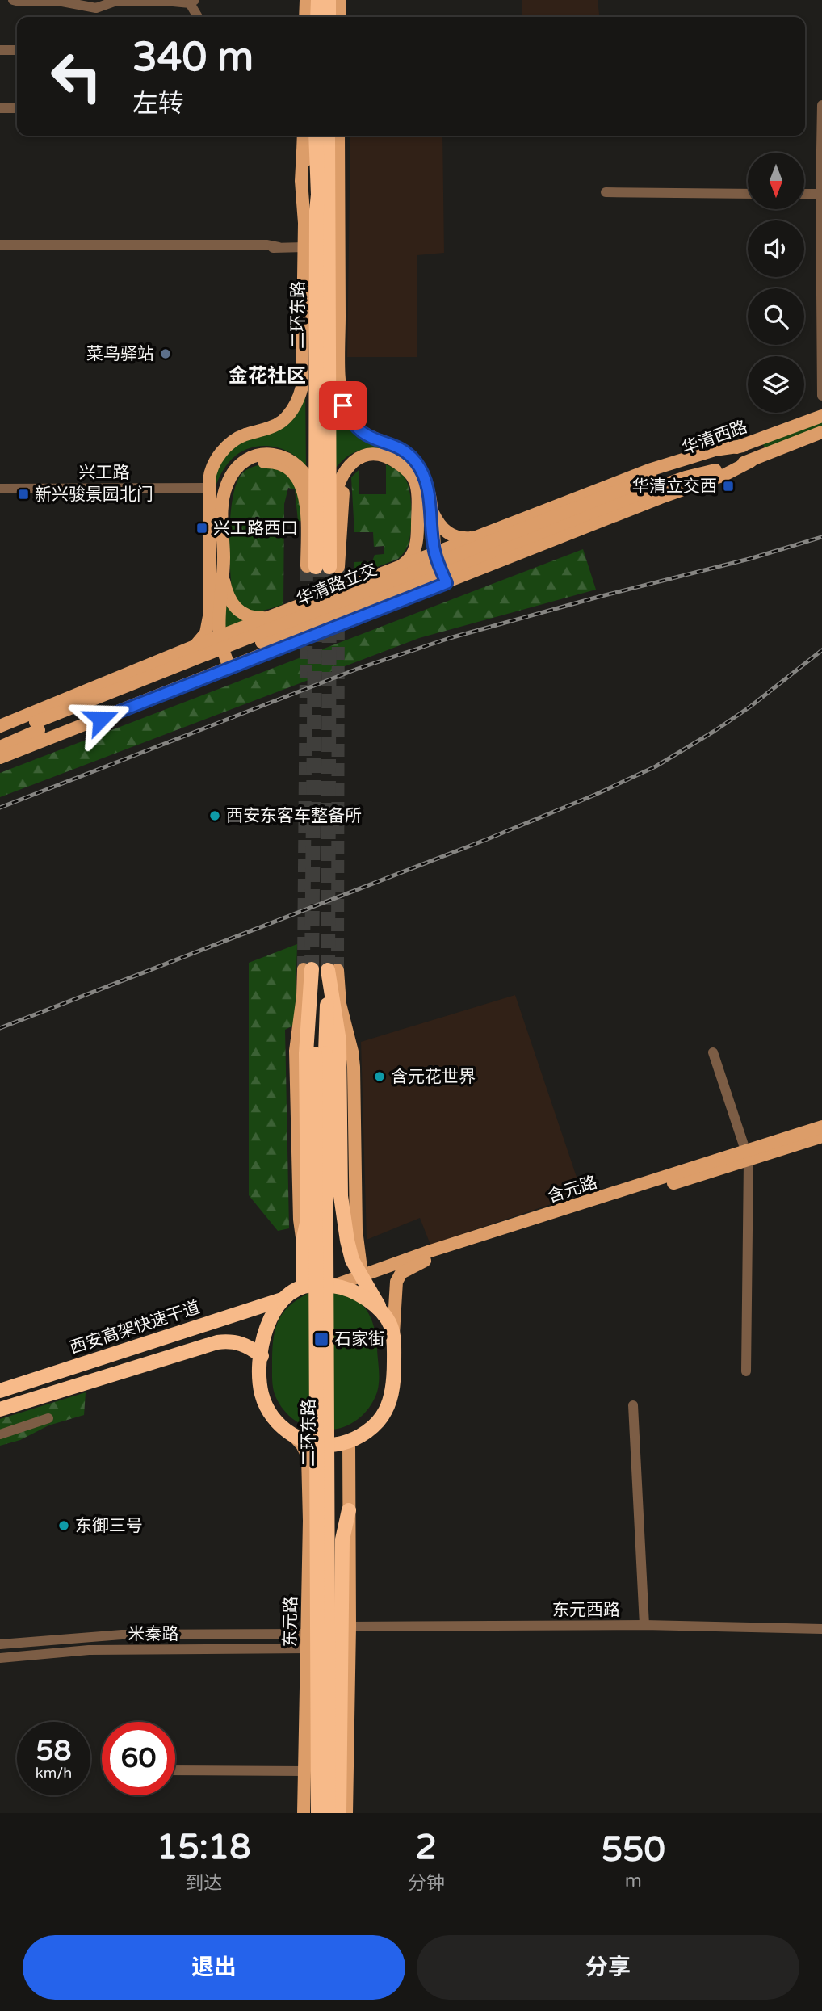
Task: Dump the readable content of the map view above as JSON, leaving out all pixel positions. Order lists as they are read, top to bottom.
{
  "streets": {
    "highway": ["二环东路", "西安高架快速干道"],
    "main road": [
      "华清西路",
      "华清路立交",
      "含元路",
      "东元路"
    ],
    "street": ["兴工路", "东元西路", "米秦路"]
  },
  "crossings": [
    ["华清西路", "华清路立交"],
    ["含元路", "西安高架快速干道"],
    ["含元路", "东元路"],
    ["西安高架快速干道", "东元路"],
    ["东元路", "米秦路"]
  ],
  "districts": ["金花社区"],
  "places": {
    "other": [
      "菜鸟驿站",
      "西安东客车整备所",
      "含元花世界",
      "东御三号"
    ],
    "transit": [
      "华清立交西",
      "新兴骏景园北门",
      "兴工路西口",
      "石家街"
    ]
  },
  "north": "bottom",
  "page": {
    "turn": ["340 m", "左转"],
    "speed": "58 km/h",
    "limit": "60",
    "eta": [
      "15:18",
      "到达",
      "2",
      "分钟",
      "550",
      "m"
    ],
    "buttons": ["退出", "分享"]
  }
}
